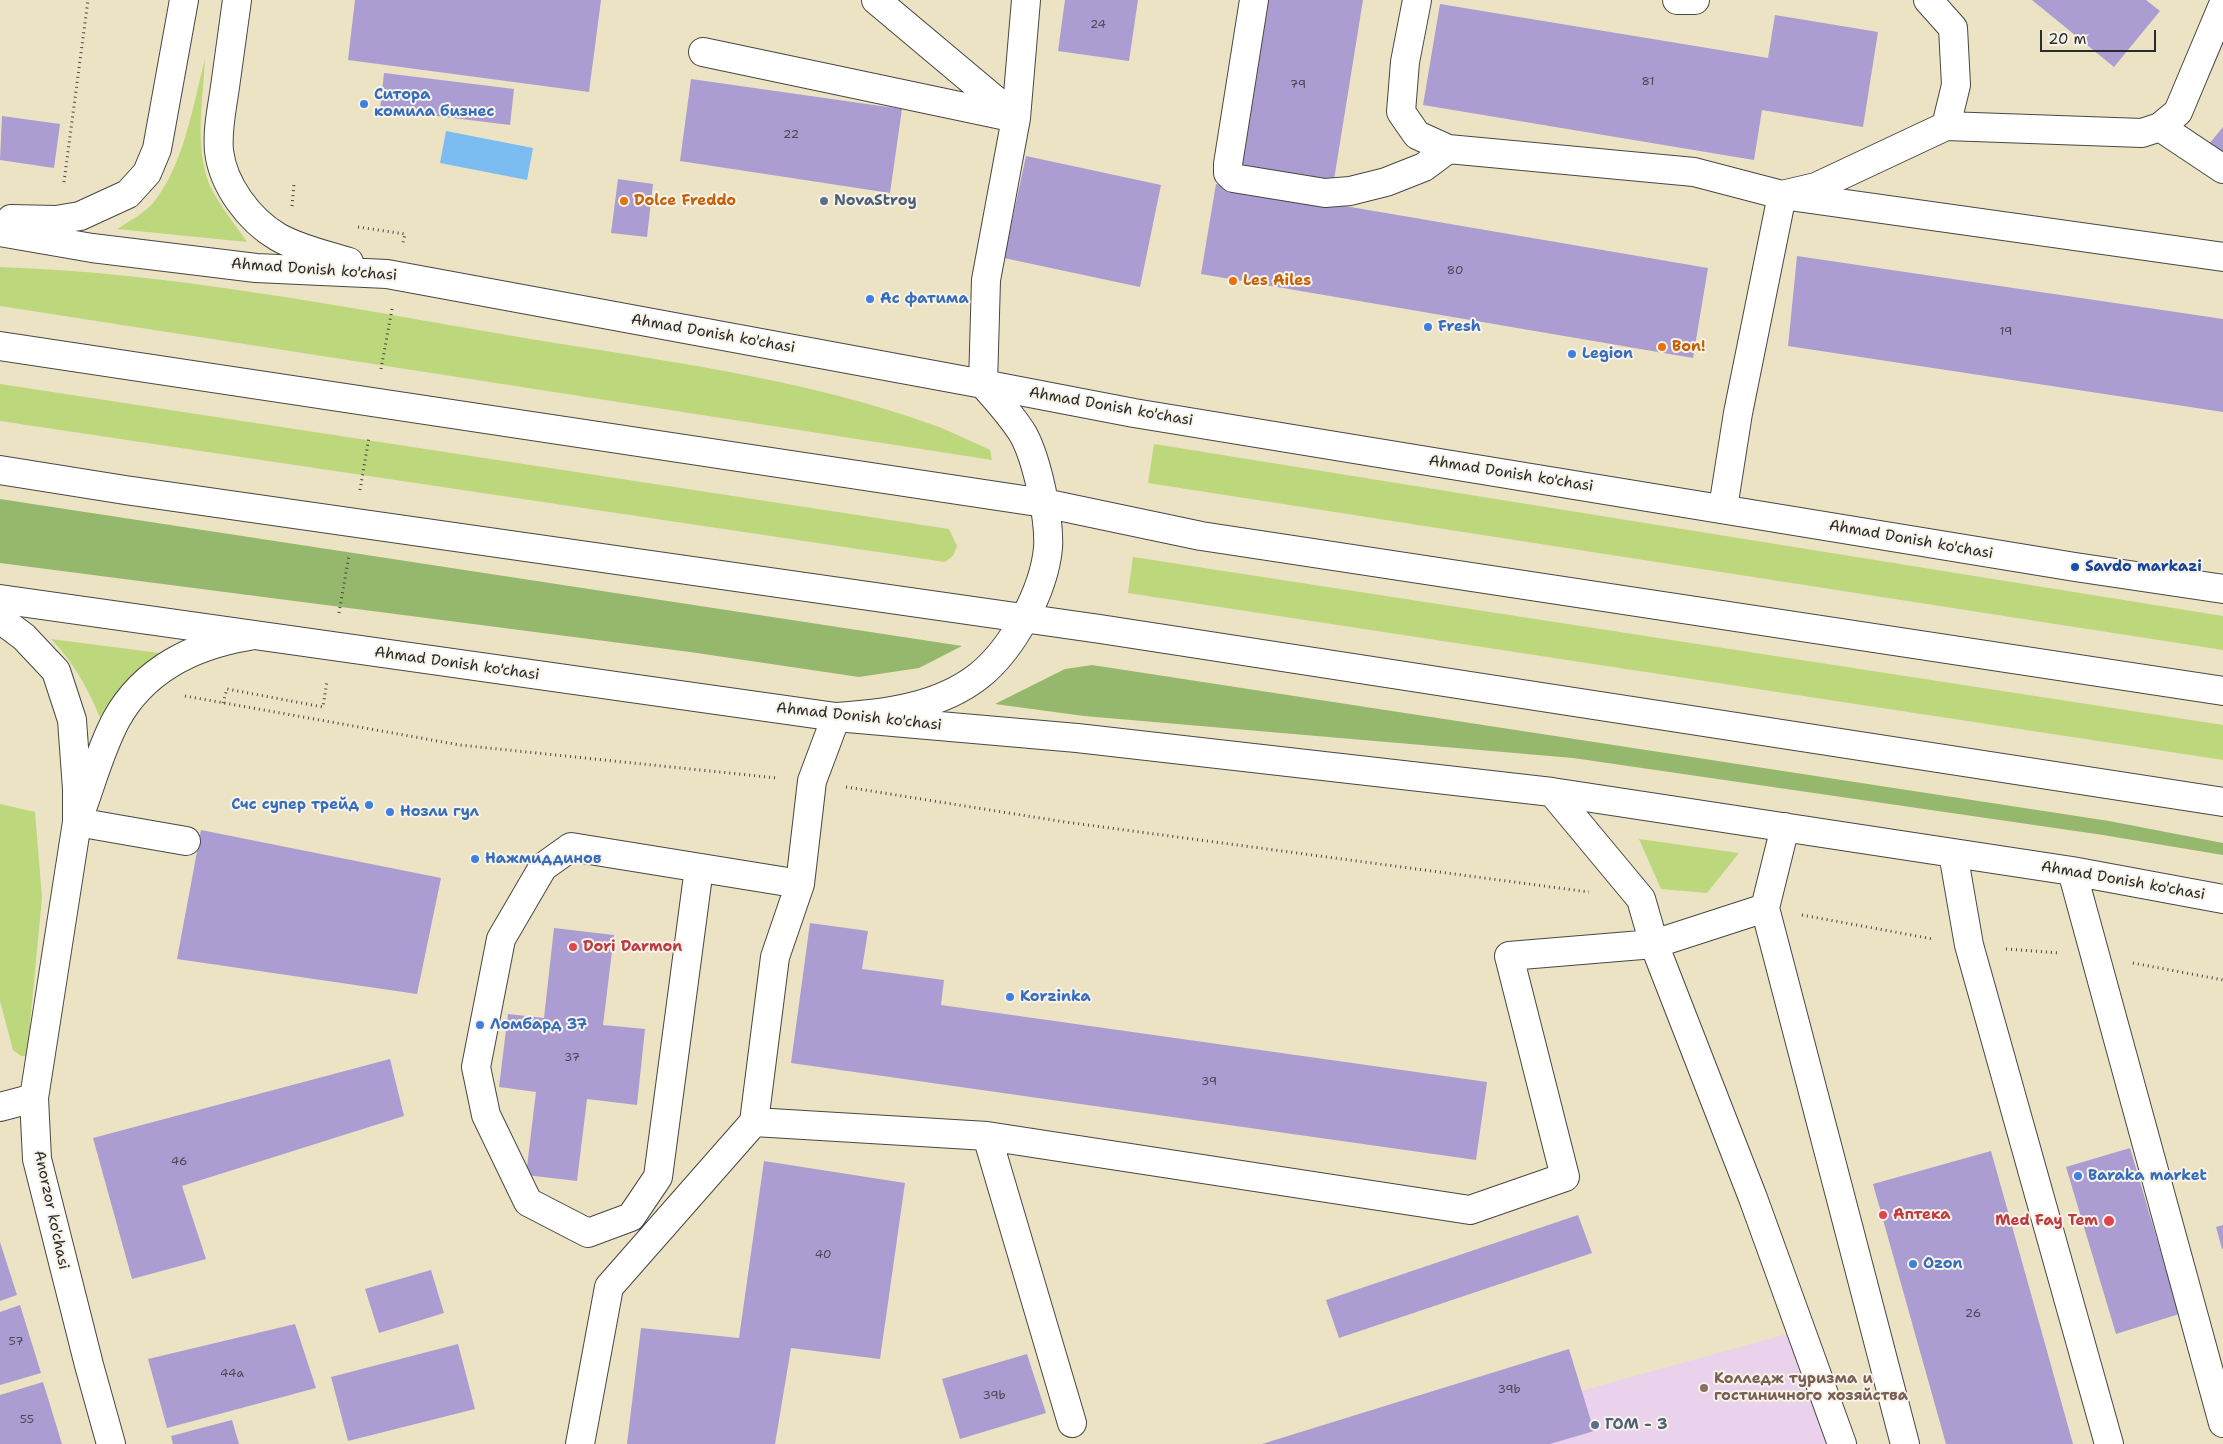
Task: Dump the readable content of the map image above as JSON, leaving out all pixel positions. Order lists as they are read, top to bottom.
{
  "streets": {
    "main road": ["Ahmad Donish ko'chasi", "Anorzor ko'chasi"]
  },
  "crossings": [
    ["Ahmad Donish ko'chasi", "Anorzor ko'chasi"]
  ],
  "places": [
    "Ситора комила бизнес",
    "Dolce Freddo",
    "NovaStroy",
    "Les Ailes",
    "Ас фатима",
    "Fresh",
    "Bon!",
    "Legion",
    "Savdo markazi",
    "Счс супер трейд",
    "Нозли гул",
    "Нажмиддинов",
    "Dori Darmon",
    "Korzinka",
    "Ломбард 37",
    "Baraka market",
    "Аптека",
    "Med Fay Tem",
    "Ozon",
    "Колледж туризма и гостиничного хозяйства",
    "ГОМ - 3"
  ],
  "house_numbers": [
    "24",
    "81",
    "79",
    "22",
    "80",
    "19",
    "37",
    "39",
    "46",
    "40",
    "26",
    "57",
    "44а",
    "39b",
    "39b",
    "55"
  ],
  "scale_bar": "20 m"
}
